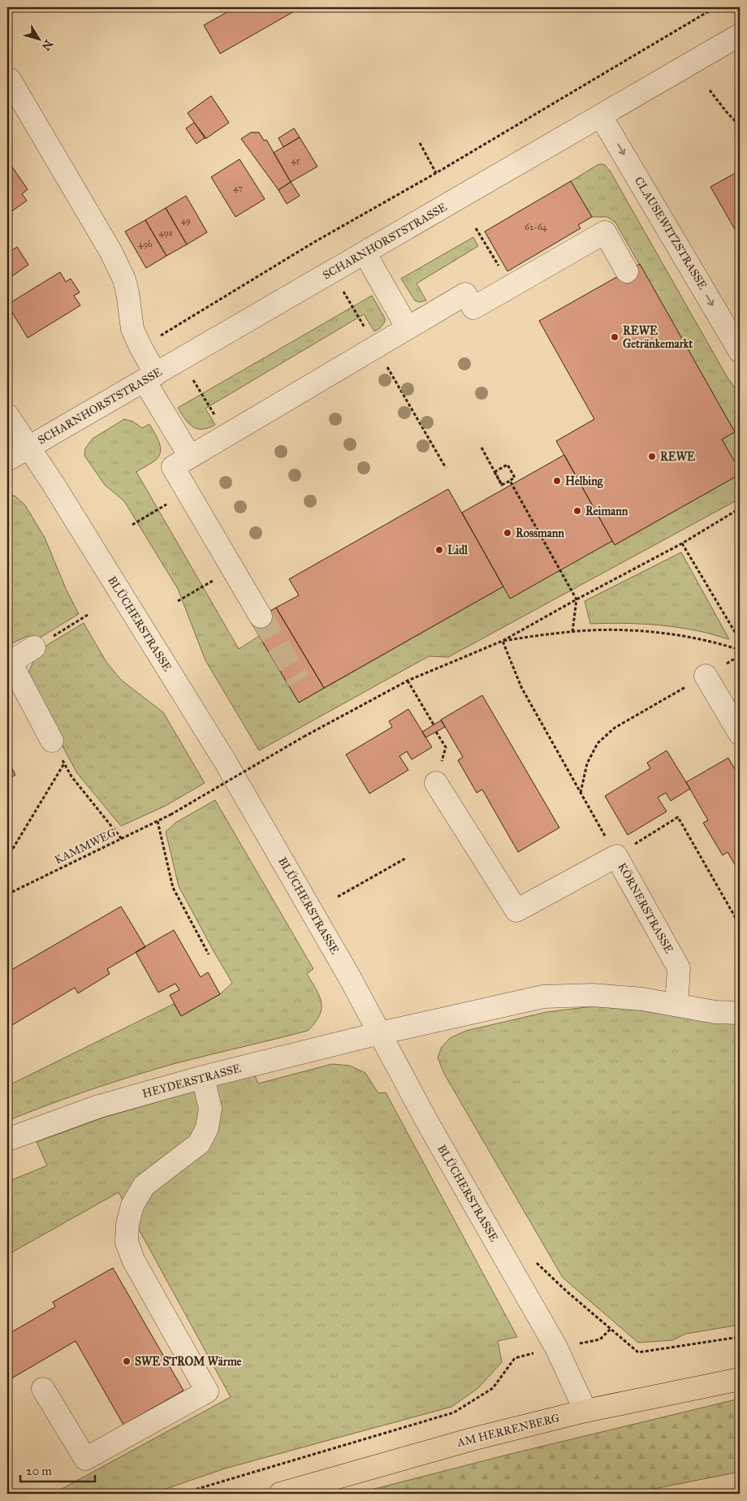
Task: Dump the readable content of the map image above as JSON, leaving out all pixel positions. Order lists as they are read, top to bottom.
{
  "streets": {
    "main road": ["AM HERRENBERG"],
    "street": [
      "CLAUSEWITZSTRASSE",
      "SCHARNHORSTSTRASSE",
      "BLÜCHERSTRASSE",
      "KÖRNERSTRASSE",
      "HEYDERSTRASSE"
    ],
    "path": ["KAMMWEG"]
  },
  "crossings": [
    ["CLAUSEWITZSTRASSE", "SCHARNHORSTSTRASSE"],
    ["SCHARNHORSTSTRASSE", "BLÜCHERSTRASSE"],
    ["BLÜCHERSTRASSE", "HEYDERSTRASSE"],
    ["BLÜCHERSTRASSE", "AM HERRENBERG"]
  ],
  "one_way": ["CLAUSEWITZSTRASSE"],
  "places": [
    "REWE Getränkemarkt",
    "REWE",
    "Helbing",
    "Reimann",
    "Rossmann",
    "Lidl",
    "SWE STROM Wärme"
  ],
  "house_numbers": [
    "45",
    "47",
    "49",
    "62-64",
    "49a",
    "49b"
  ],
  "scale_bar": "20 m",
  "north": "bottom right"
}
